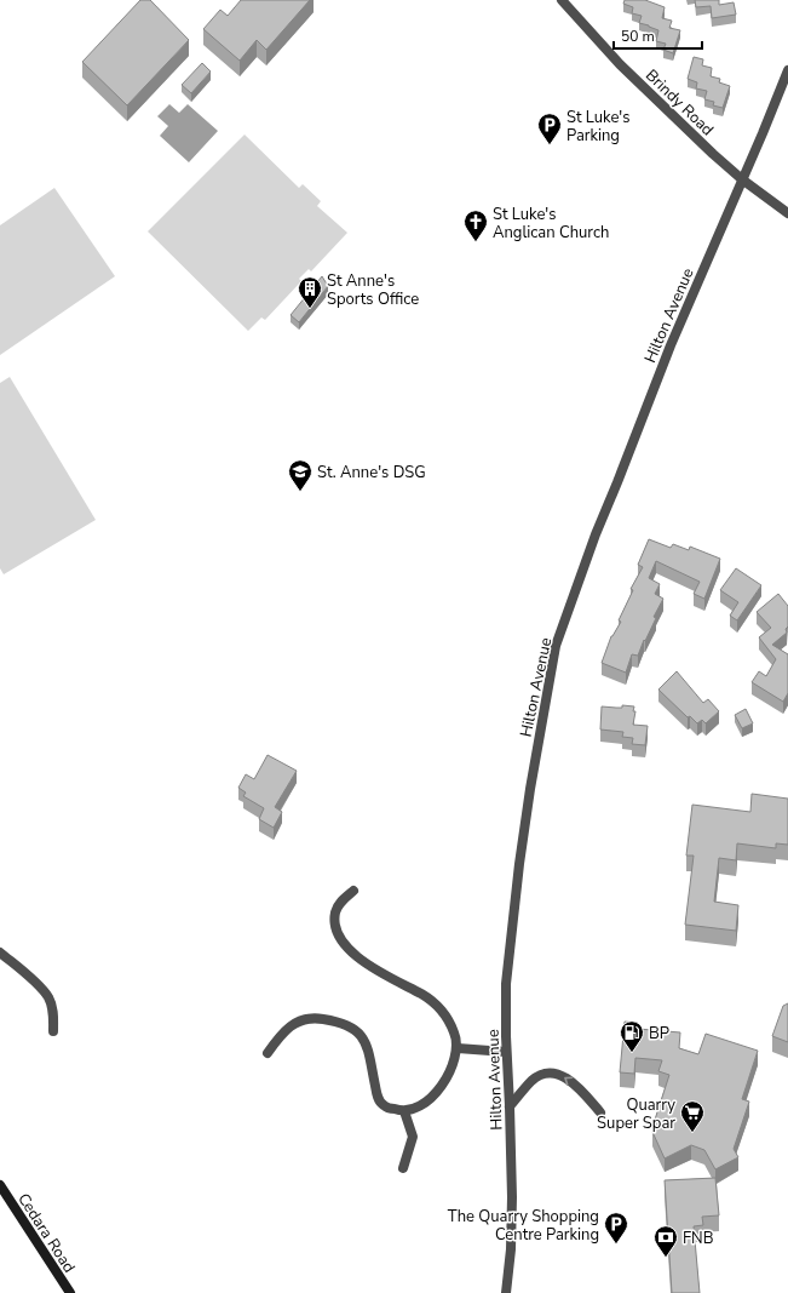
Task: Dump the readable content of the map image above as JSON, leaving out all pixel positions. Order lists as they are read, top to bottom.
{
  "streets": {
    "main road": ["Cedara Road"],
    "street": ["Brindy Road", "Hilton Avenue"]
  },
  "crossings": [
    ["Brindy Road", "Hilton Avenue"]
  ],
  "places": {
    "parking": ["St Luke's Parking", "The Quarry Shopping Centre Parking"],
    "church": ["St Luke's Anglican Church"],
    "building": ["St Anne's Sports Office"],
    "school or university": ["St. Anne's DSG"],
    "fuel station": ["BP"],
    "supermarket": ["Quarry Super Spar"],
    "bank": ["FNB"]
  },
  "scale_bar": "50 m"
}
